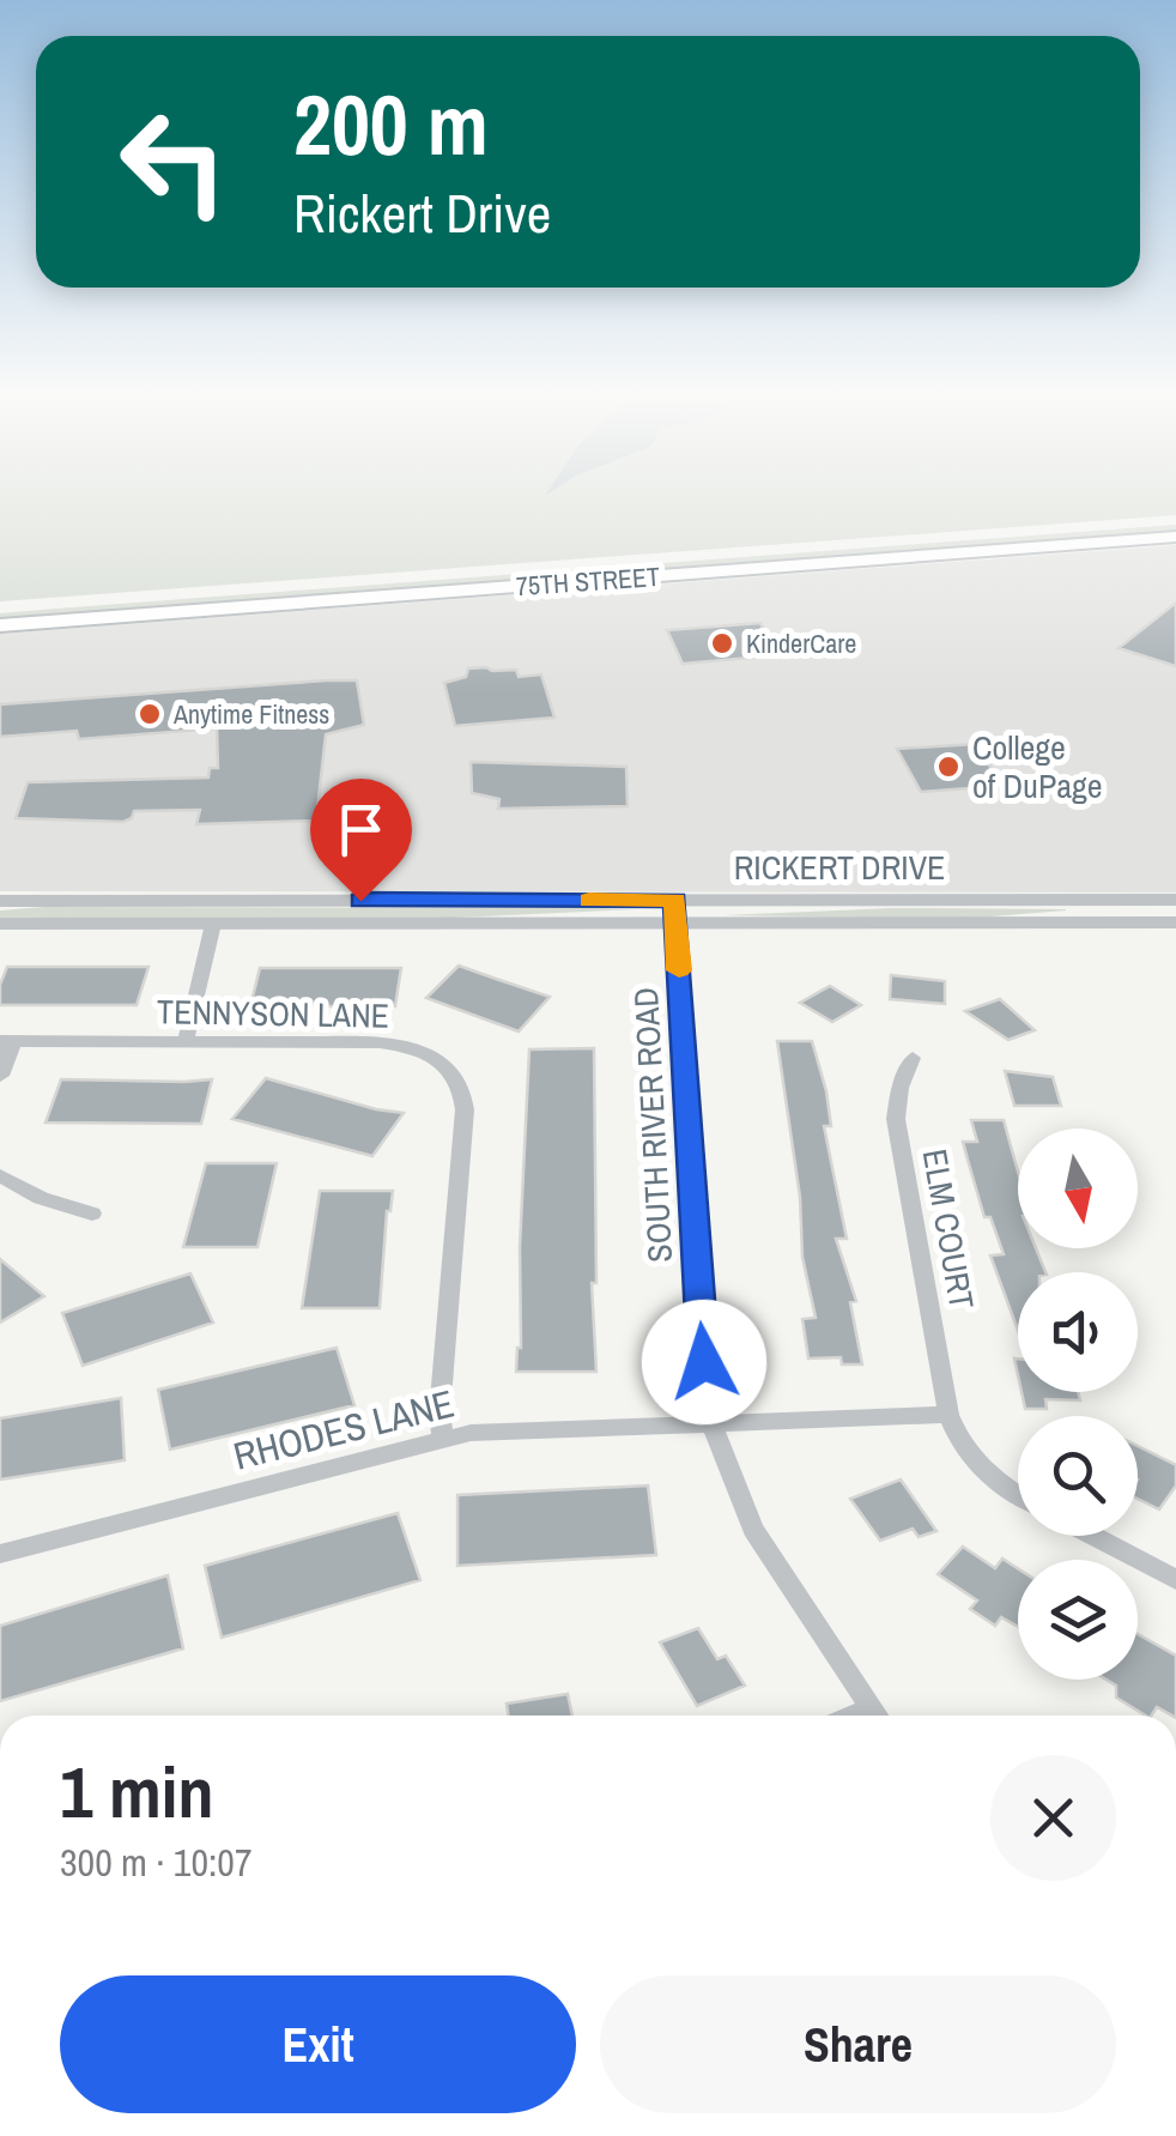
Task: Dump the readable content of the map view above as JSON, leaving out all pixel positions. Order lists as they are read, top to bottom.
{
  "streets": {
    "main road": ["75TH STREET"],
    "street": [
      "RICKERT DRIVE",
      "TENNYSON LANE",
      "SOUTH RIVER ROAD",
      "ELM COURT",
      "RHODES LANE"
    ]
  },
  "crossings": [
    ["RICKERT DRIVE", "SOUTH RIVER ROAD"],
    ["TENNYSON LANE", "RHODES LANE"],
    ["SOUTH RIVER ROAD", "RHODES LANE"],
    ["ELM COURT", "RHODES LANE"]
  ],
  "places": ["KinderCare", "Anytime Fitness", "College of DuPage"],
  "north": "bottom",
  "page": {
    "turn": ["200 m", "Rickert Drive"],
    "heading": ["1 min", "300 m · 10:07"],
    "buttons": ["Exit", "Share"]
  }
}
